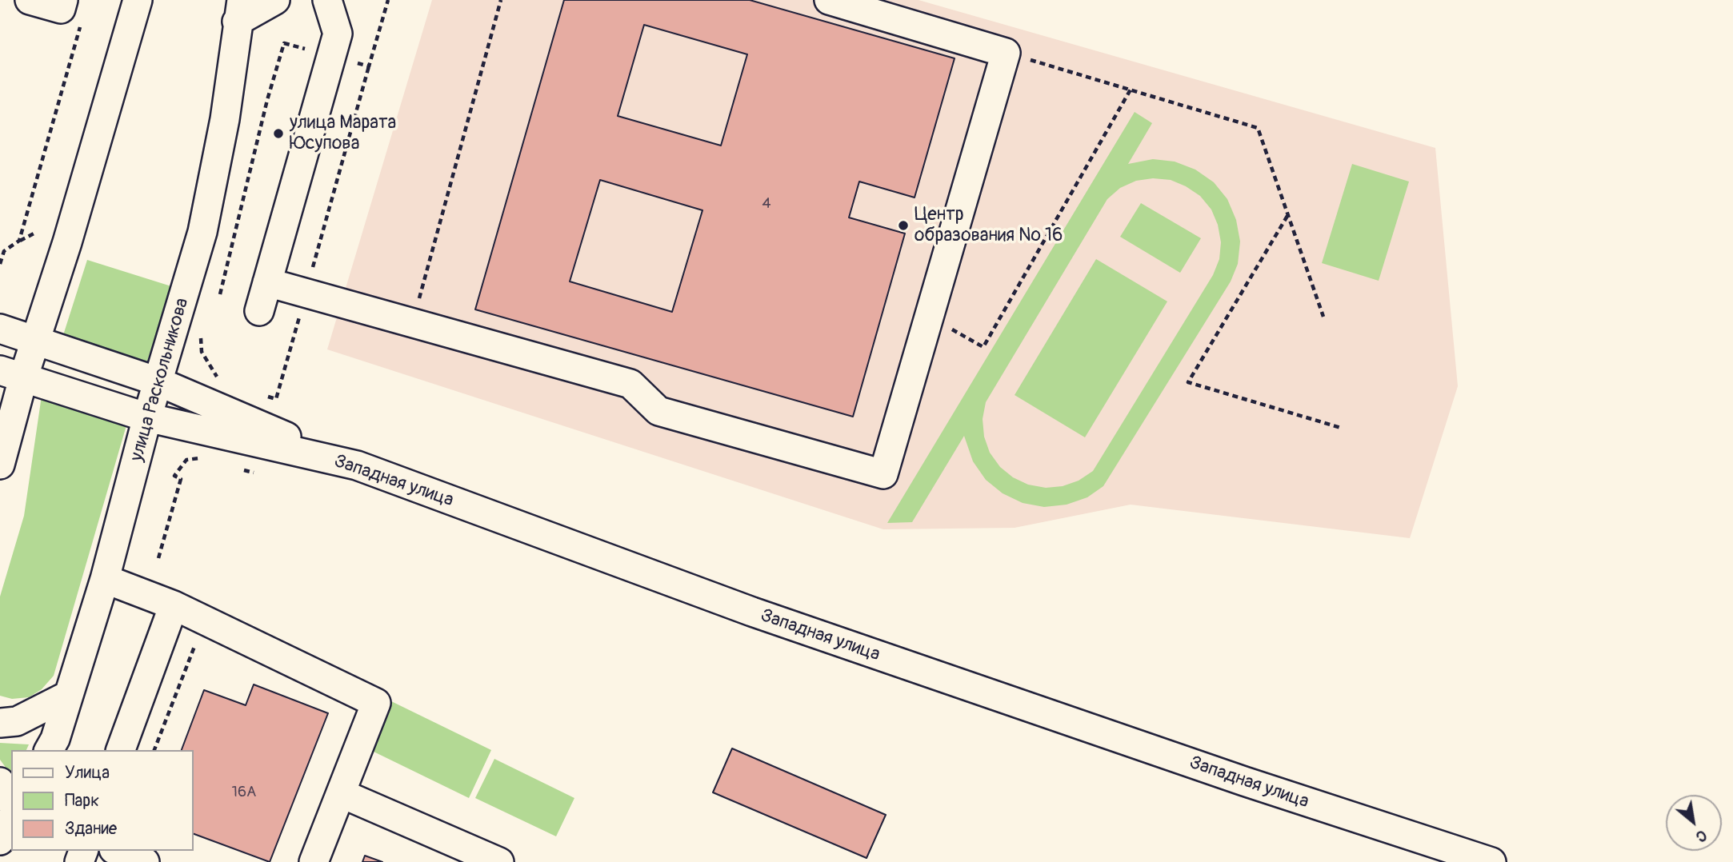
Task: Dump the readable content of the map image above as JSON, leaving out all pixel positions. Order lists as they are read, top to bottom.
{
  "streets": {
    "street": ["улица Раскольникова", "Западная улица"]
  },
  "crossings": [
    ["улица Раскольникова", "Западная улица"]
  ],
  "places": ["улица Марата Юсупова", "Центр образования № 16"],
  "house_numbers": ["4", "16А"],
  "legend": ["Улица", "Парк", "Здание"],
  "north": "bottom right"
}
